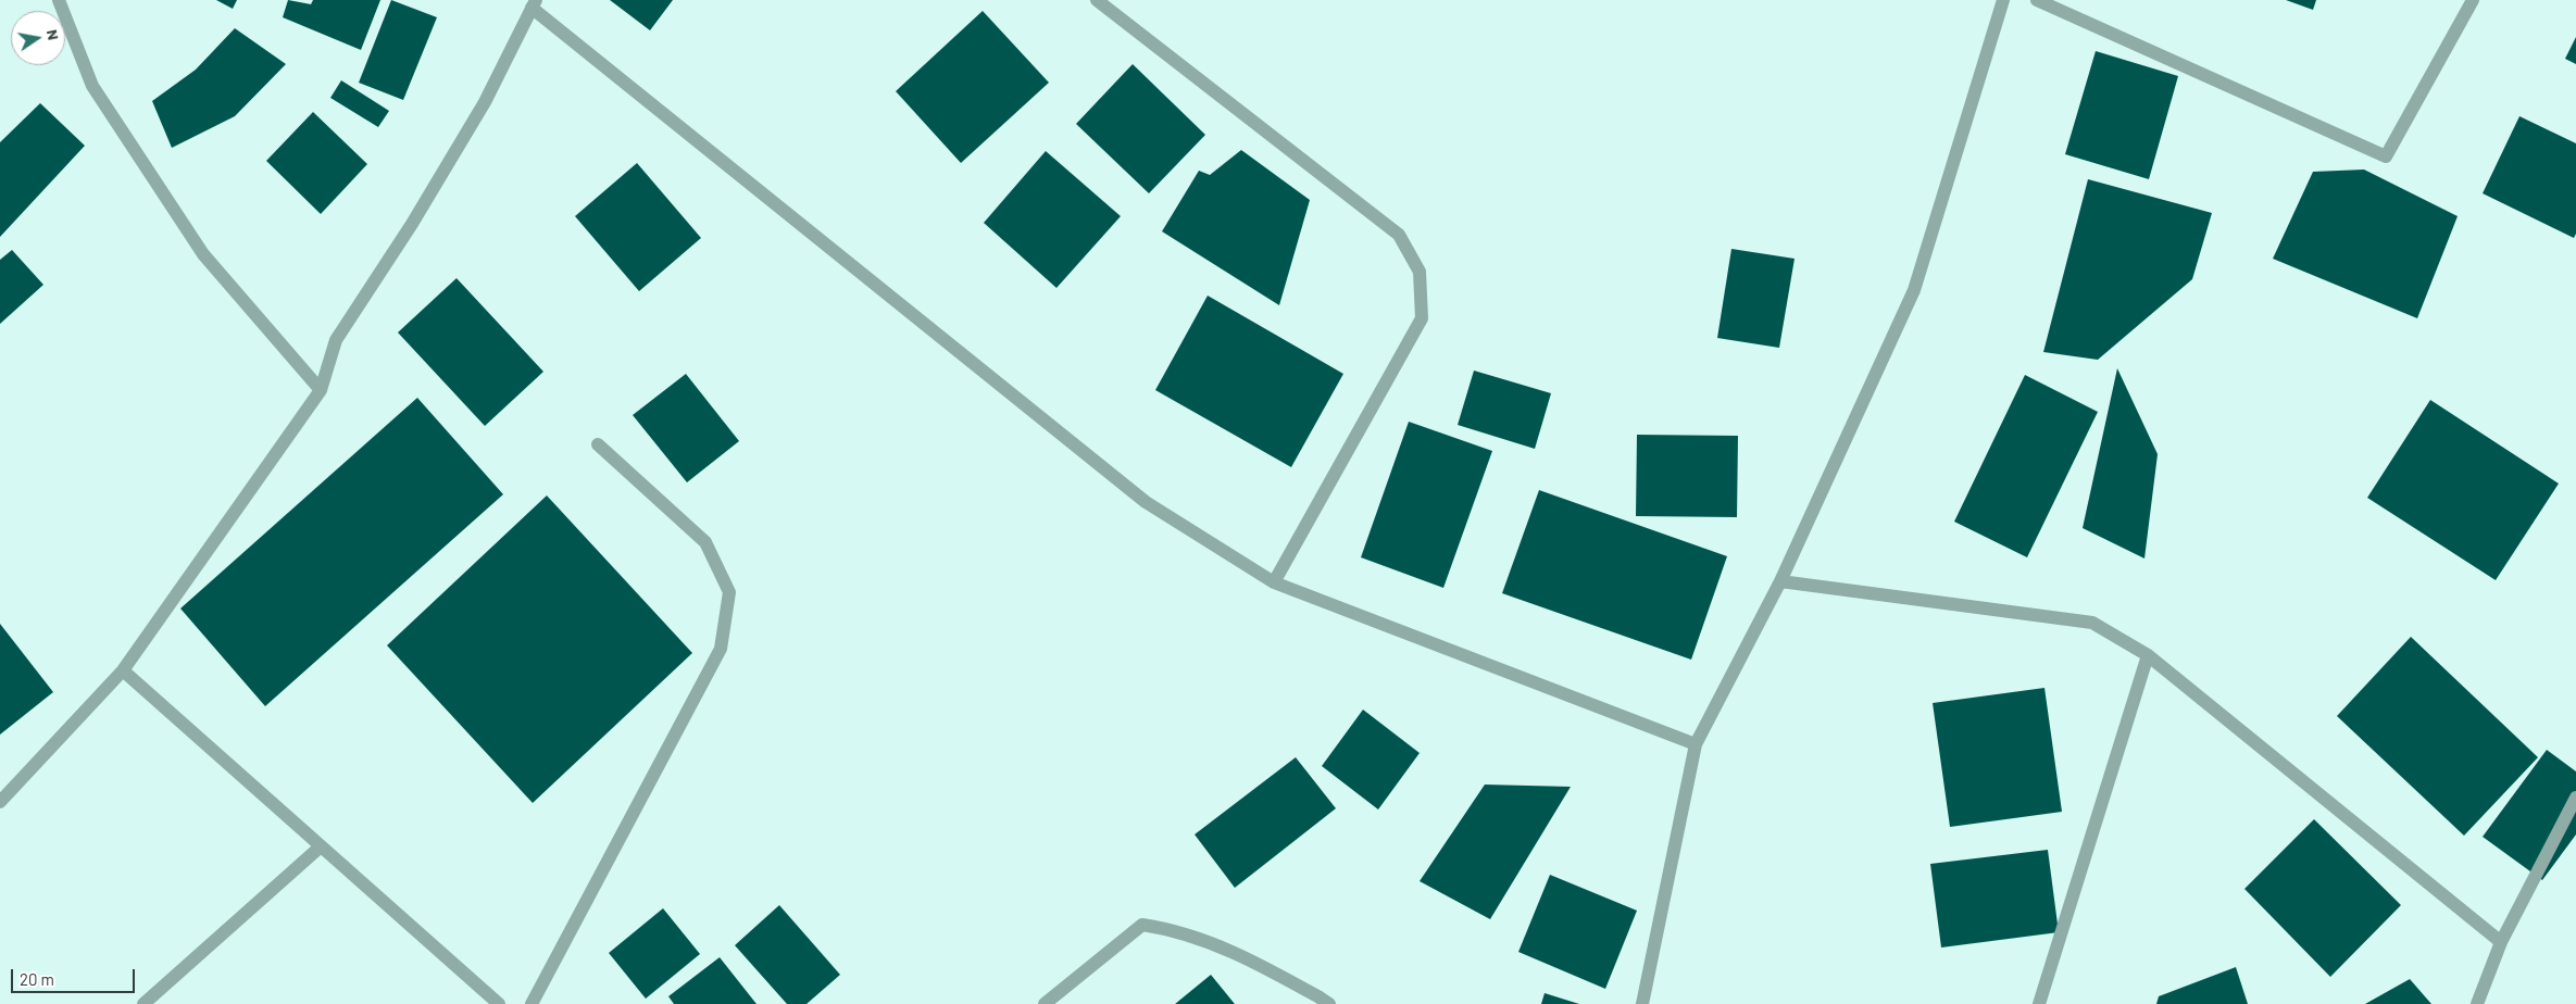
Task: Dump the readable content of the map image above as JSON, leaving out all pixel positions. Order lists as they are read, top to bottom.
{
  "scale_bar": "20 m",
  "north": "right"
}
